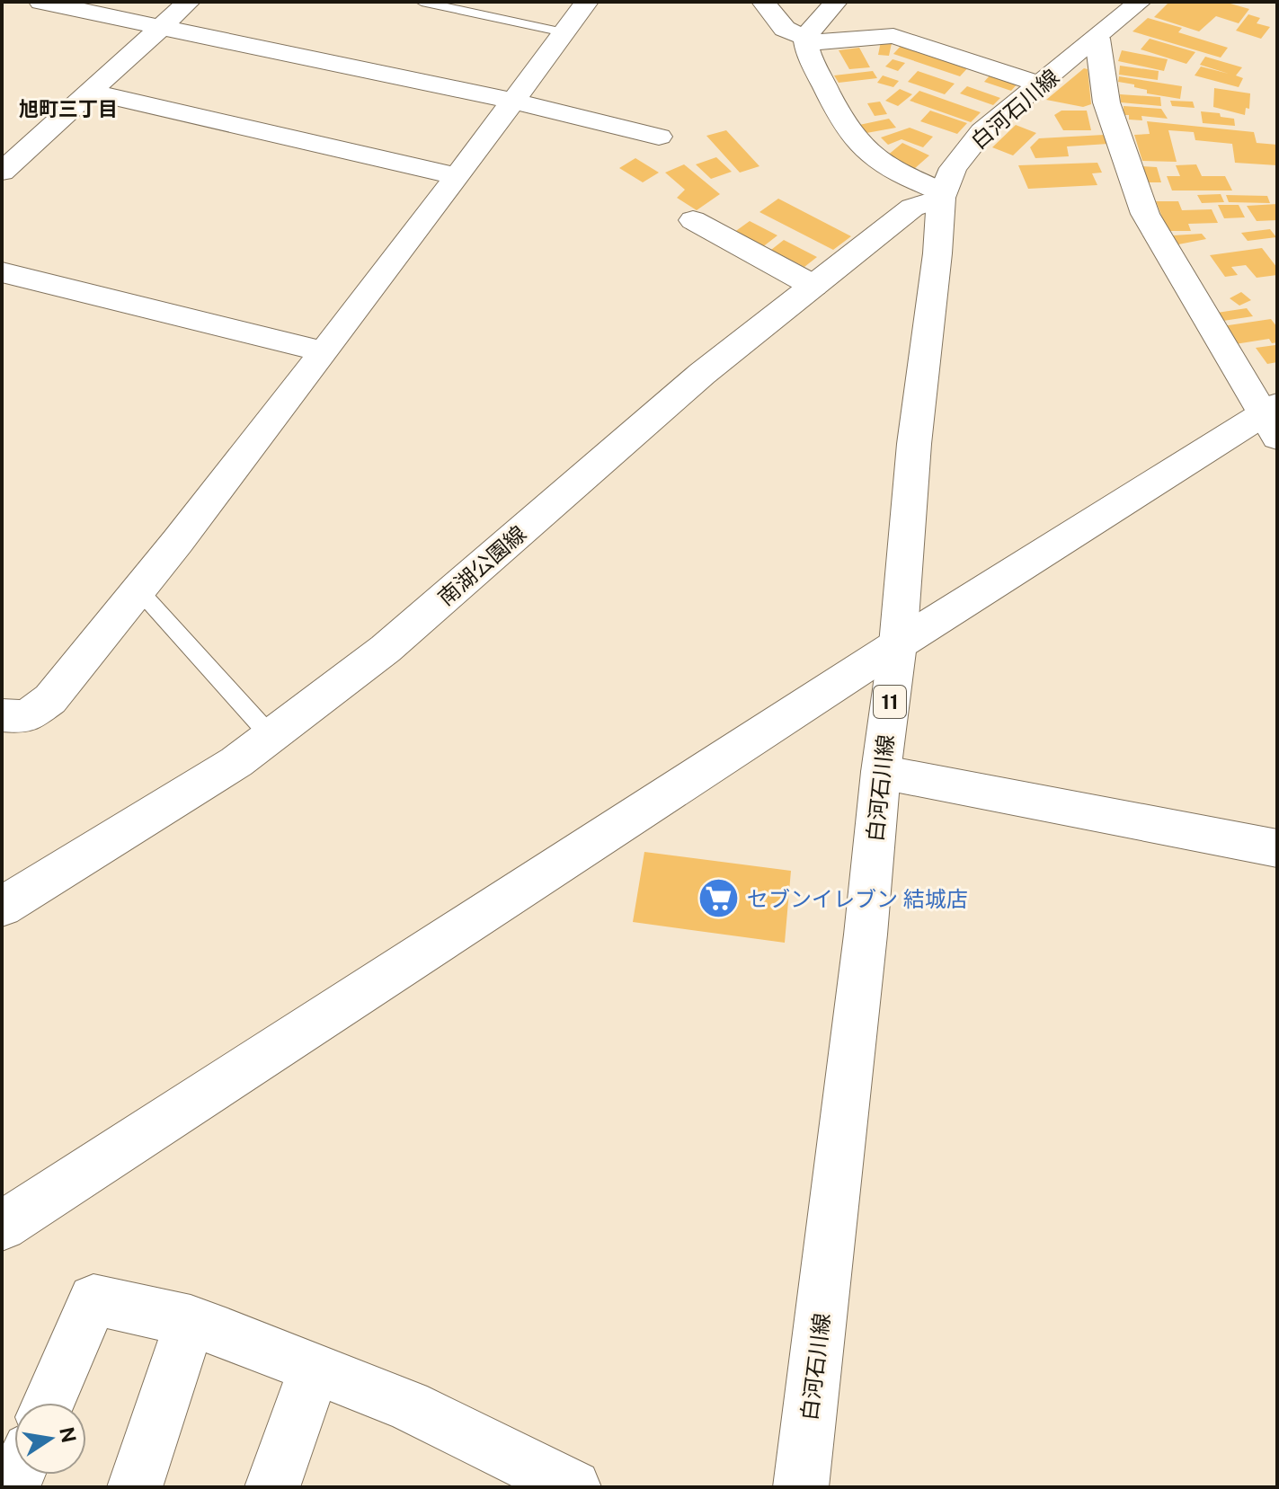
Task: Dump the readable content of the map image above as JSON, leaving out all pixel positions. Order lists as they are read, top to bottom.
{
  "streets": {
    "street": ["白河石川線", "南湖公園線", "11"]
  },
  "crossings": [
    ["白河石川線", "南湖公園線"]
  ],
  "districts": ["旭町三丁目"],
  "places": {
    "supermarket": ["セブンイレブン 結城店"]
  },
  "north": "right"
}
